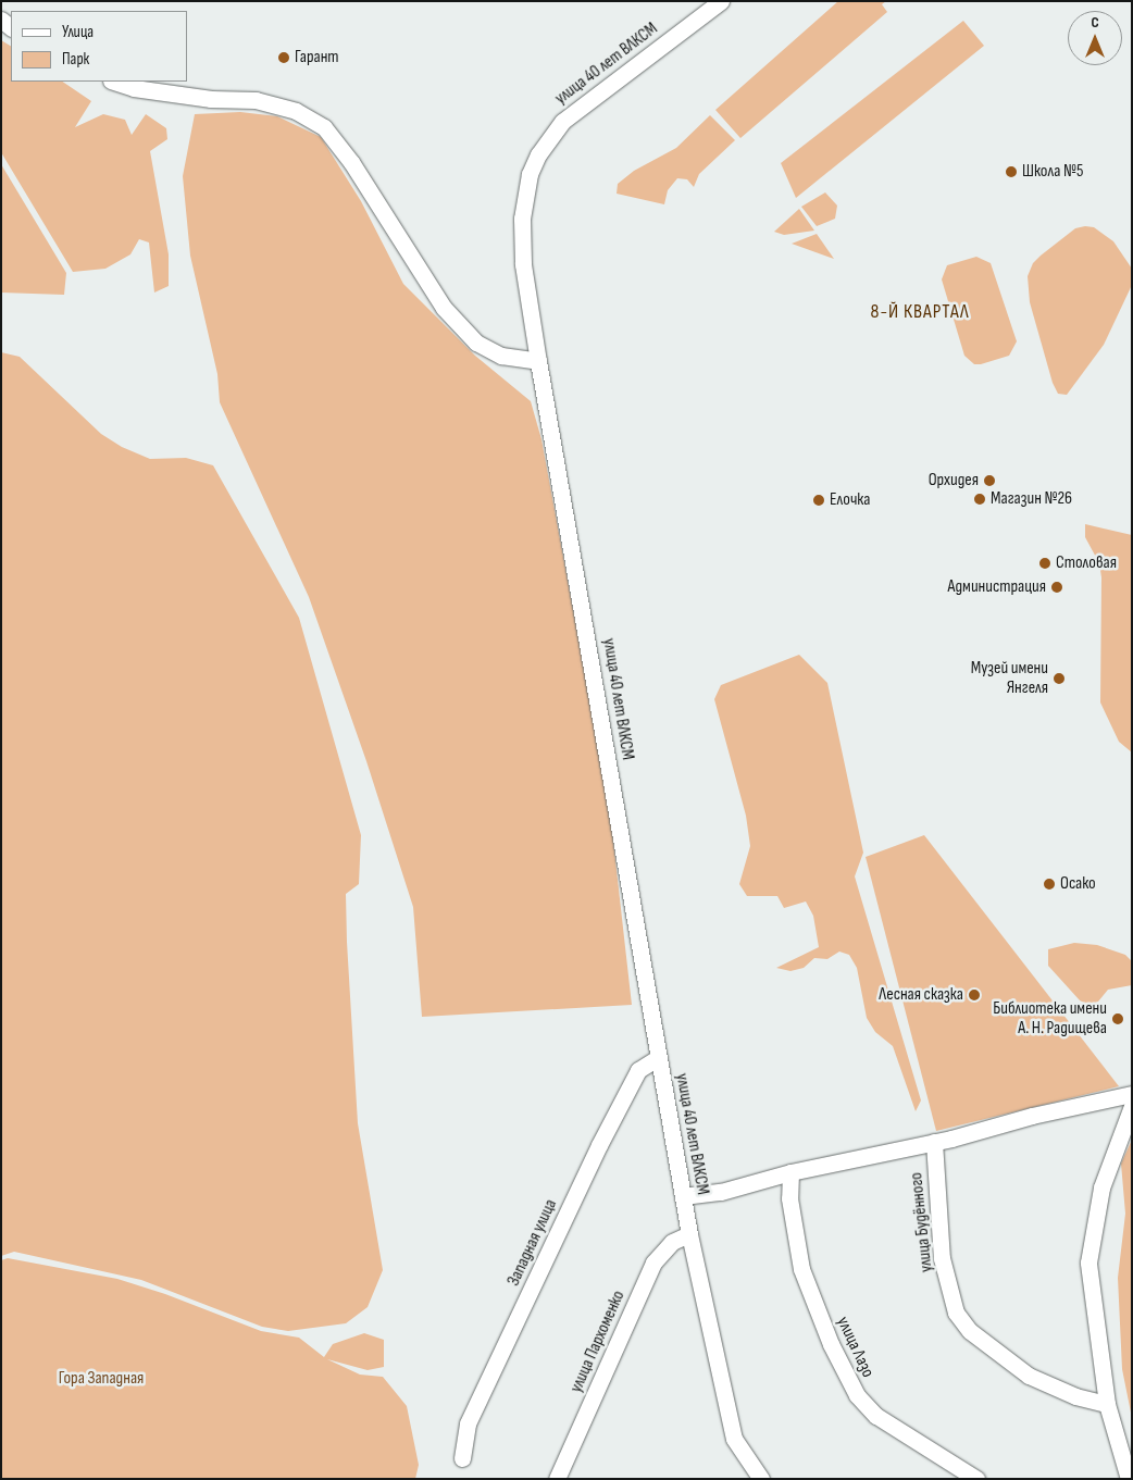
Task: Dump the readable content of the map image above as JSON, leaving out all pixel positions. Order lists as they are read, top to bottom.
{
  "streets": {
    "street": [
      "улица 40 лет ВЛКСМ",
      "улица Будённого",
      "Западная улица",
      "улица Пархоменко",
      "улица Лазо"
    ]
  },
  "crossings": [
    ["улица 40 лет ВЛКСМ", "Западная улица"],
    ["улица 40 лет ВЛКСМ", "улица Пархоменко"]
  ],
  "districts": ["8-Й КВАРТАЛ"],
  "parks": ["Гора Западная"],
  "places": [
    "Гарант",
    "Школа №5",
    "Орхидея",
    "Магазин №26",
    "Елочка",
    "Столовая",
    "Администрация",
    "Музей имени Янгеля",
    "Осако",
    "Лесная сказка",
    "Библиотека имени А. Н. Радищева"
  ],
  "legend": ["Улица", "Парк"],
  "north": "top"
}
